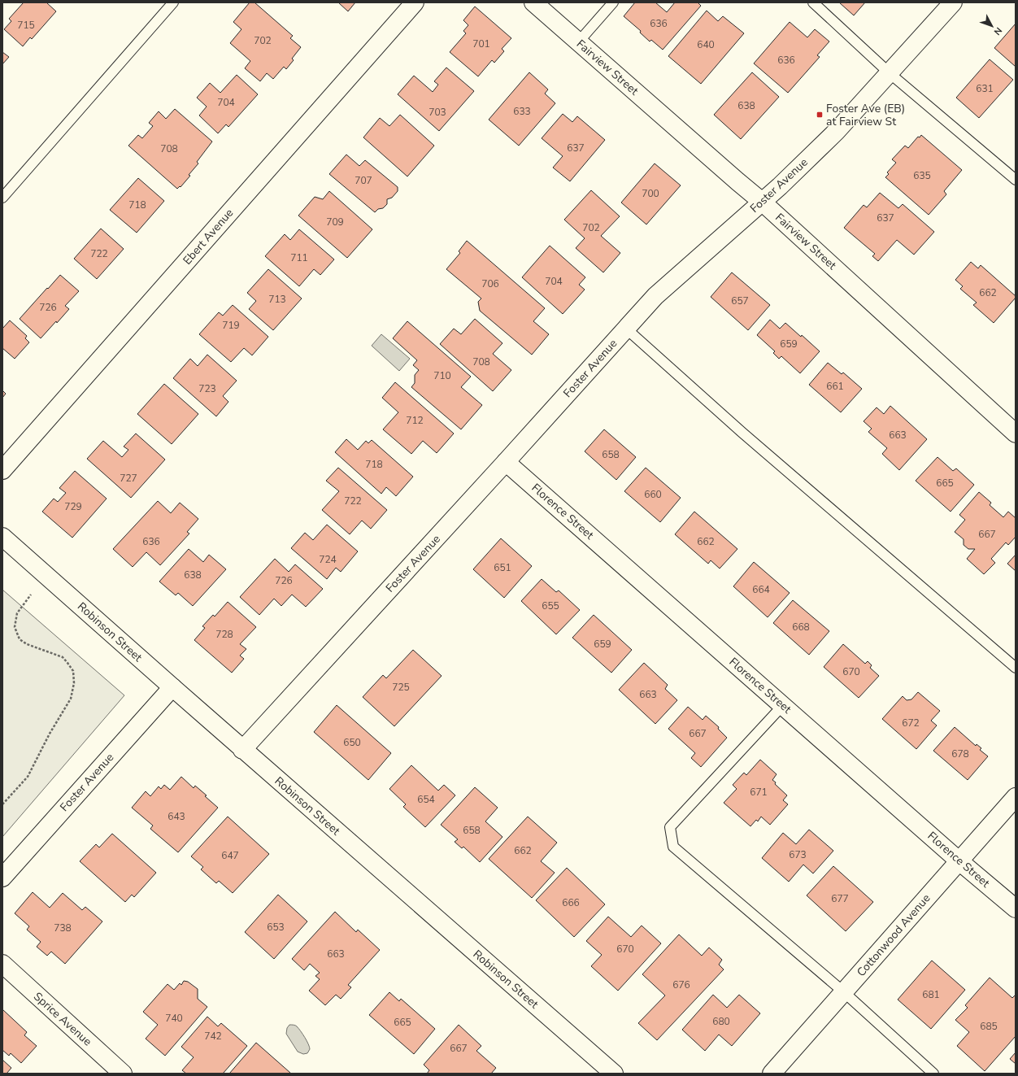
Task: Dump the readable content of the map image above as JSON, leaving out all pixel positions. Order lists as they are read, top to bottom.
{
  "streets": {
    "street": [
      "Fairview Street",
      "Foster Avenue",
      "Ebert Avenue",
      "Florence Street",
      "Robinson Street",
      "Cottonwood Avenue",
      "Sprice Avenue"
    ]
  },
  "crossings": [
    ["Fairview Street", "Foster Avenue"],
    ["Foster Avenue", "Florence Street"],
    ["Foster Avenue", "Robinson Street"],
    ["Florence Street", "Cottonwood Avenue"]
  ],
  "places": {
    "transit": ["Foster Ave (EB) at Fairview St"]
  },
  "house_numbers": [
    "636",
    "715",
    "702",
    "701",
    "640",
    "636",
    "631",
    "704",
    "638",
    "633",
    "703",
    "637",
    "708",
    "635",
    "707",
    "700",
    "718",
    "637",
    "709",
    "702",
    "722",
    "711",
    "704",
    "706",
    "662",
    "713",
    "657",
    "726",
    "719",
    "659",
    "708",
    "710",
    "661",
    "723",
    "712",
    "663",
    "658",
    "718",
    "727",
    "665",
    "660",
    "722",
    "729",
    "667",
    "636",
    "662",
    "724",
    "651",
    "638",
    "726",
    "664",
    "655",
    "668",
    "728",
    "659",
    "670",
    "725",
    "663",
    "672",
    "667",
    "650",
    "678",
    "671",
    "654",
    "643",
    "658",
    "662",
    "673",
    "647",
    "677",
    "666",
    "653",
    "738",
    "670",
    "663",
    "676",
    "681",
    "740",
    "680",
    "665",
    "685",
    "742",
    "667"
  ],
  "north": "bottom right"
}
